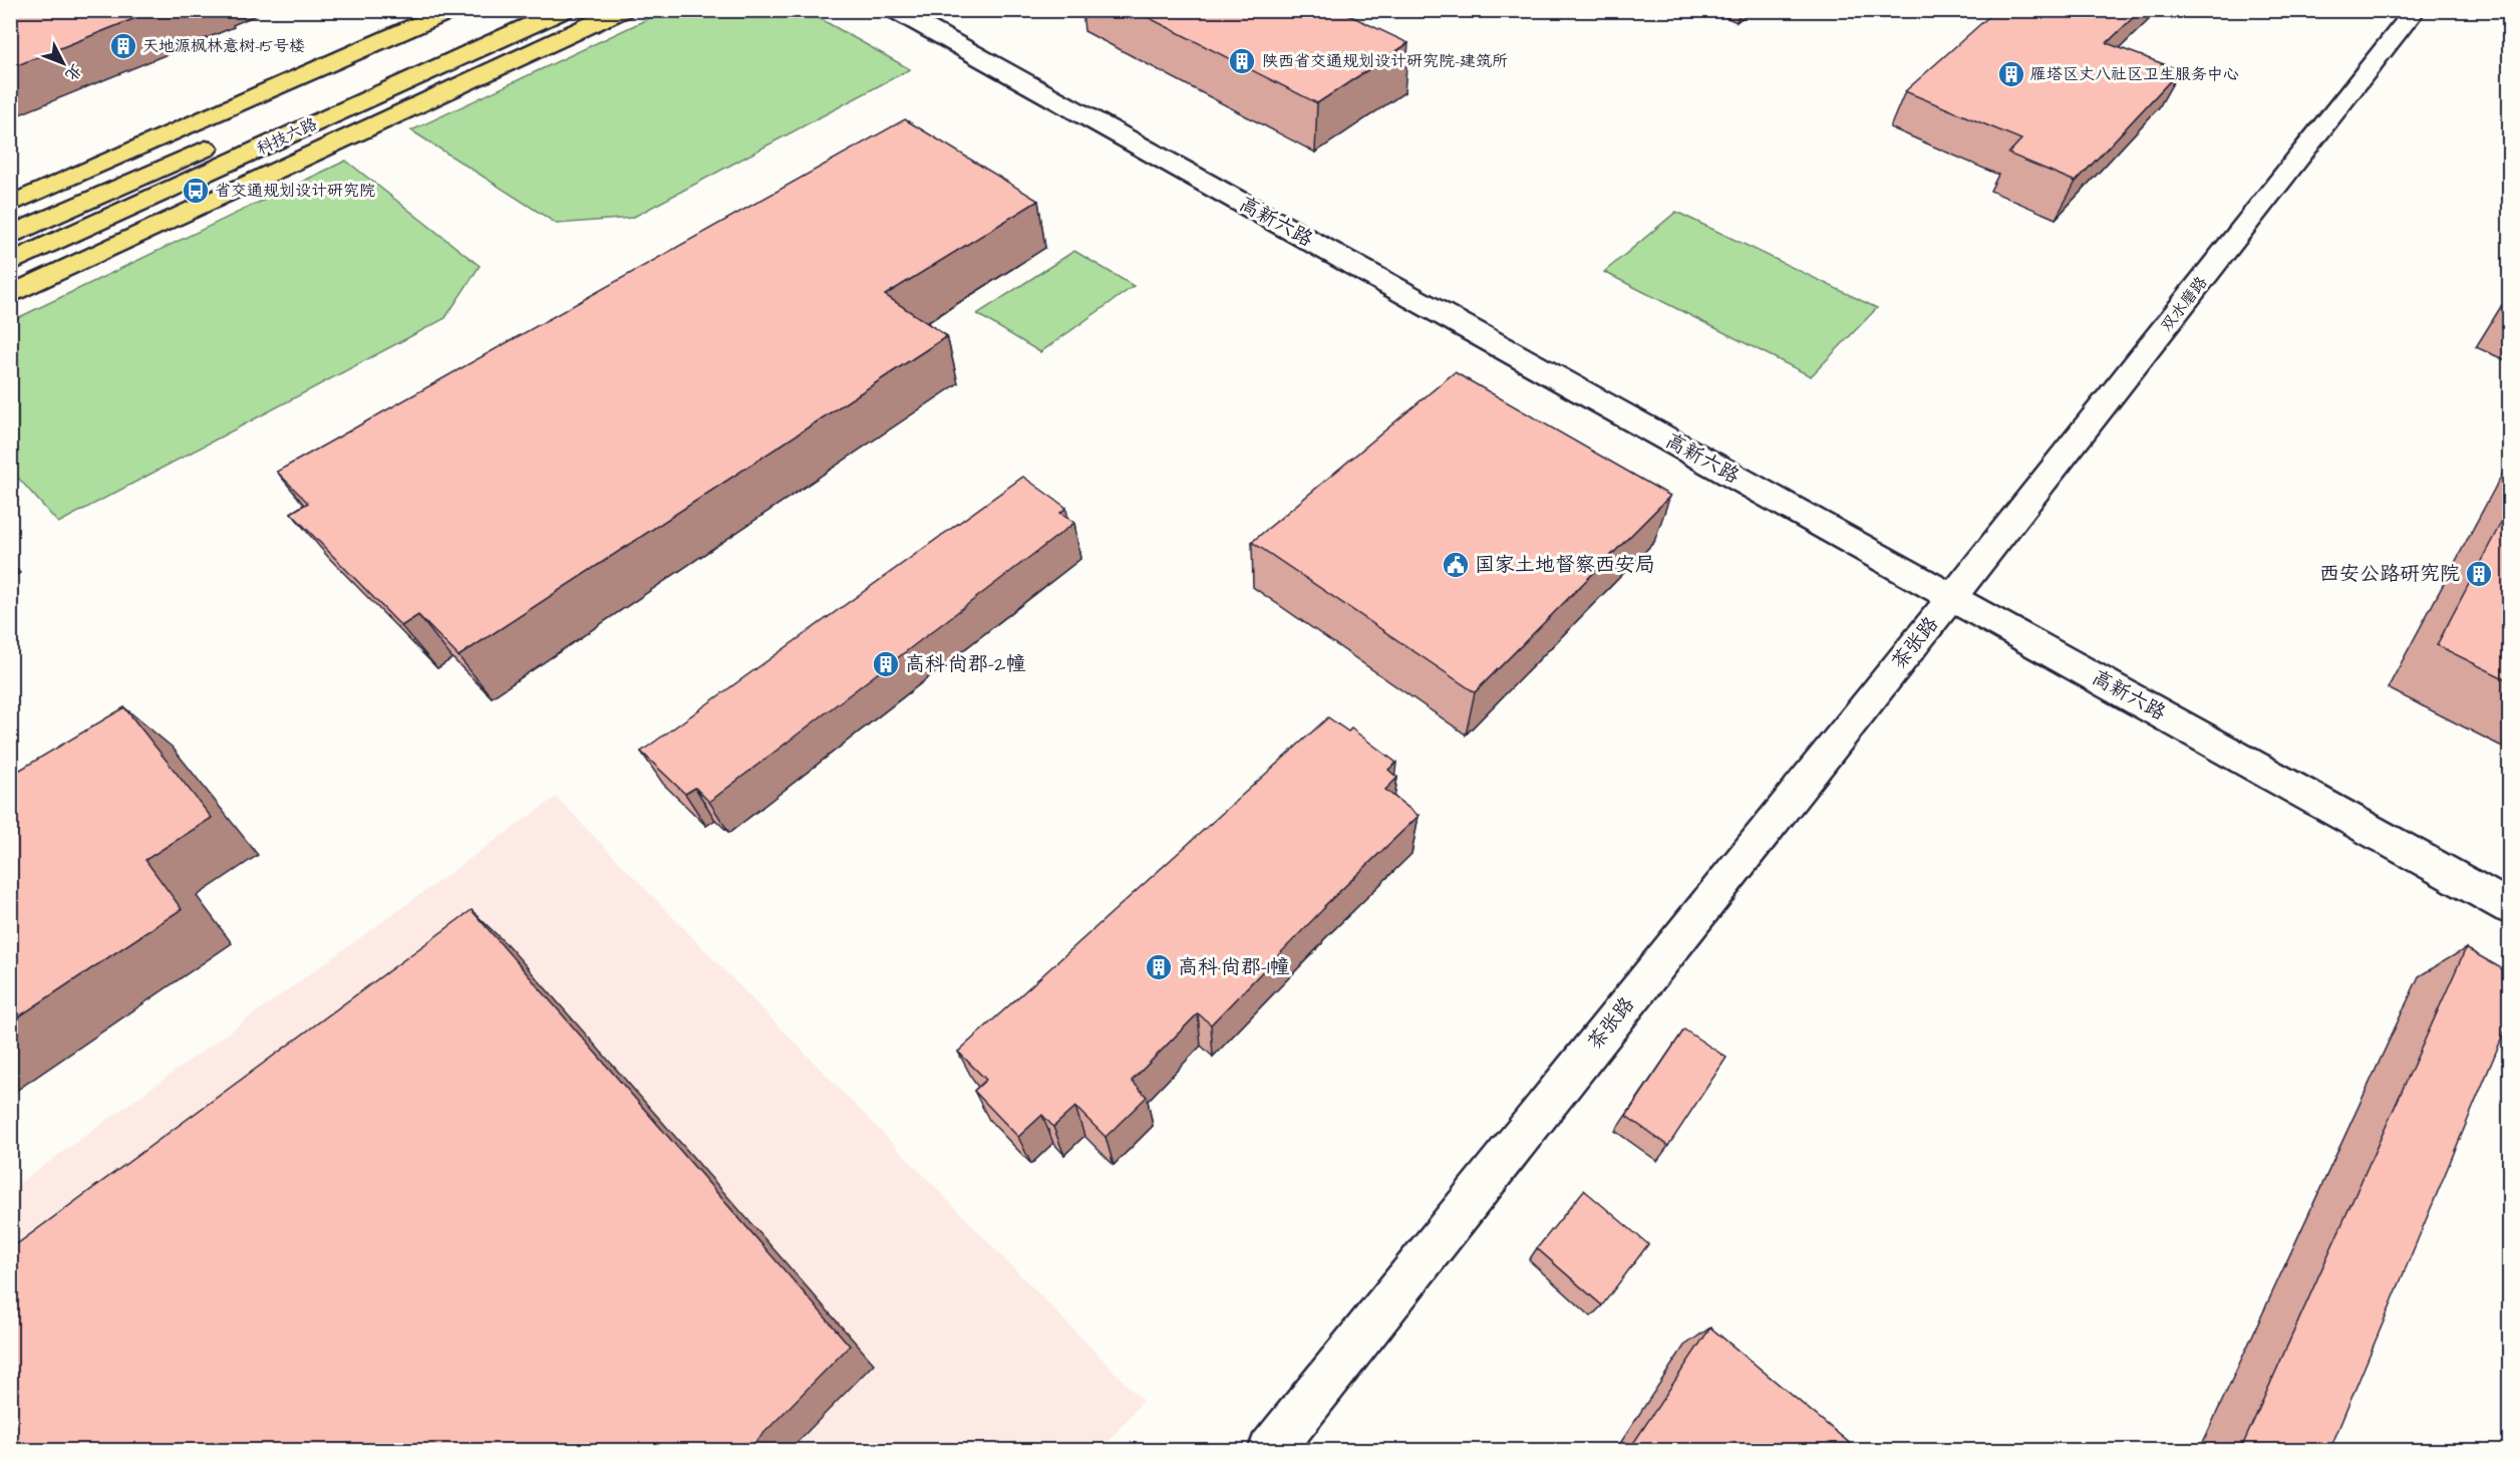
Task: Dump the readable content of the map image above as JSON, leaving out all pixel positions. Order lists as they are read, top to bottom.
{
  "streets": {
    "main road": ["科技六路"],
    "street": ["高新六路", "双水磨路", "茶张路"]
  },
  "crossings": [
    ["高新六路", "双水磨路"],
    ["高新六路", "茶张路"],
    ["双水磨路", "茶张路"]
  ],
  "places": {
    "building": [
      "天地源枫林意树-15号楼",
      "陕西省交通规划设计研究院-建筑所",
      "雁塔区丈八社区卫生服务中心",
      "西安公路研究院",
      "高科·尚郡-2幢",
      "高科·尚郡-1幢"
    ],
    "bus stop": ["省交通规划设计研究院"],
    "public building": ["国家土地督察西安局"]
  },
  "north": "bottom right"
}
